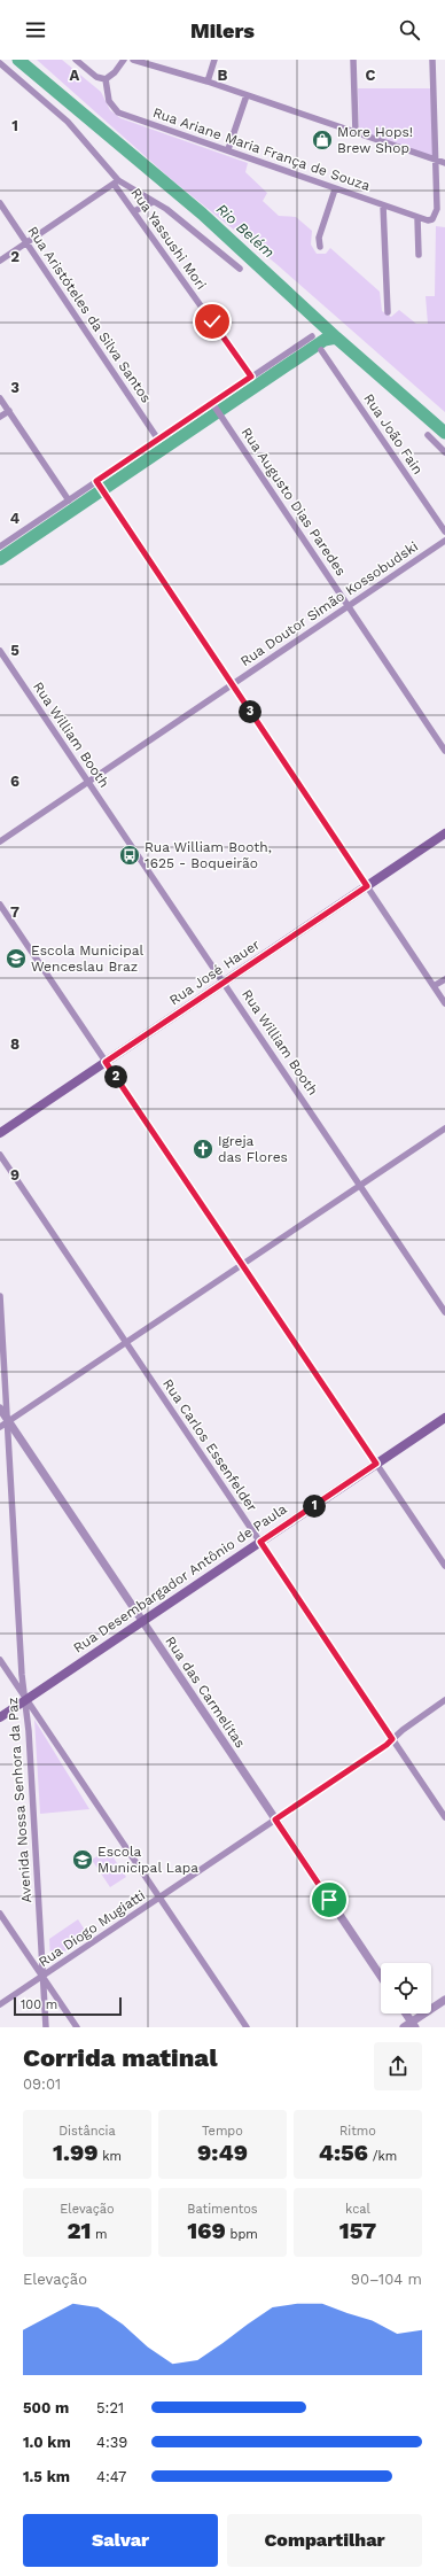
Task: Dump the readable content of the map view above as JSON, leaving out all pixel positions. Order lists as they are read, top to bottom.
{
  "streets": {
    "main road": ["Rua José Hauer", "Rua Desembargador Antônio de Paula"],
    "street": [
      "Rua Ariane Maria França de Souza",
      "Rua Yassushi Mori",
      "Rua Aristóteles da Silva Santos",
      "Rua João Fain",
      "Rua Augusto Dias Paredes",
      "Rua Doutor Simão Kossobudski",
      "Rua William Booth",
      "Rua Carlos Essenfelder",
      "Rua das Carmelitas",
      "Avenida Nossa Senhora da Paz",
      "Rua Diogo Mugiatti"
    ]
  },
  "crossings": [
    ["Rua Augusto Dias Paredes", "Rua Doutor Simão Kossobudski"],
    ["Rua Doutor Simão Kossobudski", "Rua William Booth"],
    ["Rua William Booth", "Rua José Hauer"],
    ["Rua Carlos Essenfelder", "Rua Desembargador Antônio de Paula"],
    ["Rua Carlos Essenfelder", "Rua Diogo Mugiatti"],
    ["Rua Desembargador Antônio de Paula", "Rua das Carmelitas"],
    ["Rua Desembargador Antônio de Paula", "Avenida Nossa Senhora da Paz"],
    ["Rua das Carmelitas", "Avenida Nossa Senhora da Paz"],
    ["Rua das Carmelitas", "Rua Diogo Mugiatti"],
    ["Avenida Nossa Senhora da Paz", "Rua Diogo Mugiatti"]
  ],
  "water": ["Rio Belém"],
  "places": {
    "shop": ["More Hops! Brew Shop"],
    "bus stop": ["Rua William Booth, 1625 - Boqueirão"],
    "school or university": ["Escola Municipal Wenceslau Braz", "Escola Municipal Lapa"],
    "church": ["Igreja das Flores"]
  },
  "scale_bar": "100 m",
  "page": {
    "header": "Milers",
    "pins": ["3", "2", "1"],
    "scale": "100 m",
    "heading": ["Corrida matinal", "09:01"],
    "stats": [
      ["Distância", "1.99 km"],
      ["Tempo", "9:49"],
      ["Ritmo", "4:56 /km"],
      ["Elevação", "21 m"],
      ["Batimentos", "169 bpm"],
      ["kcal", "157"]
    ],
    "chart": ["Elevação", "90–104 m"],
    "list": [
      {
        "name": "500 m",
        "note": "5:21"
      },
      {
        "name": "1.0 km",
        "note": "4:39"
      },
      {
        "name": "1.5 km",
        "note": "4:47"
      }
    ],
    "buttons": ["Salvar", "Compartilhar"]
  },
  "grid": {
    "columns": ["A", "B", "C"],
    "rows": [
      "1",
      "2",
      "3",
      "4",
      "5",
      "6",
      "7",
      "8",
      "9"
    ]
  }
}
